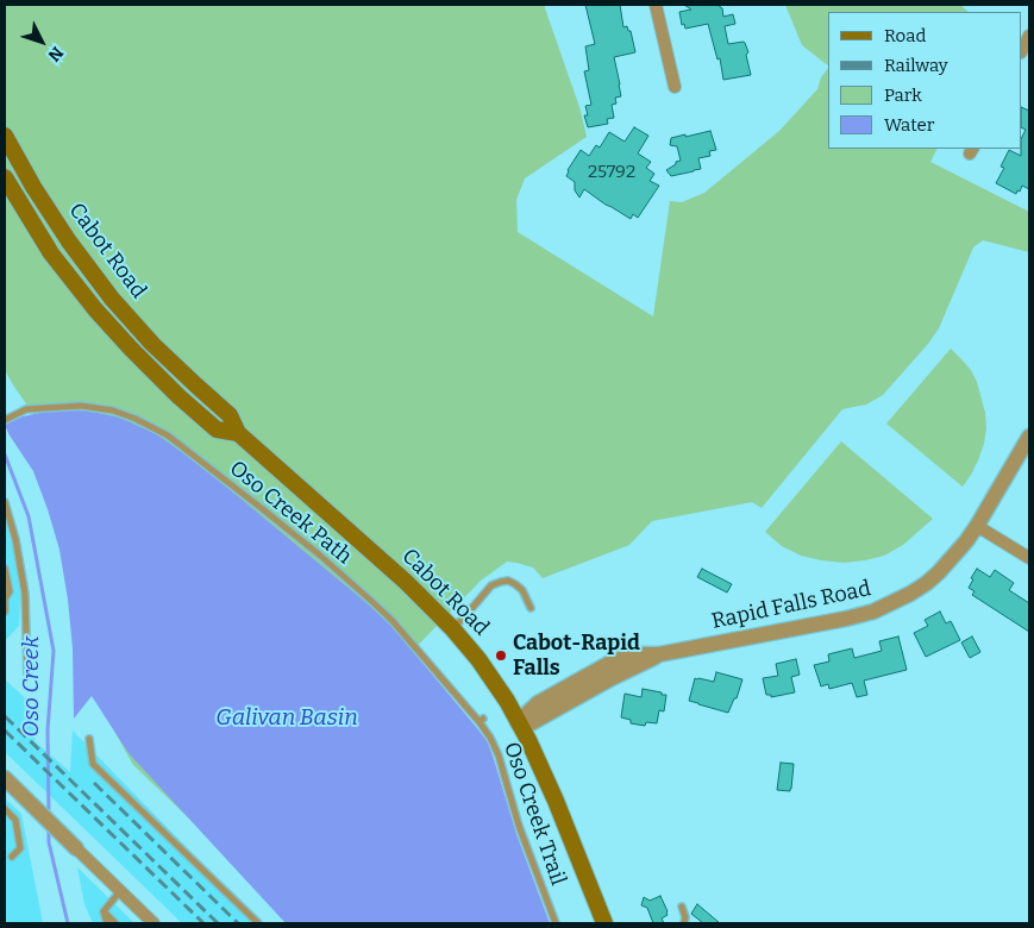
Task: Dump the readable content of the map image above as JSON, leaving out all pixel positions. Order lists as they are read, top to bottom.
{
  "streets": {
    "main road": ["Cabot Road"],
    "street": ["Rapid Falls Road"],
    "lane": ["Oso Creek Path", "Oso Creek Trail"]
  },
  "crossings": [
    ["Cabot Road", "Rapid Falls Road"],
    ["Oso Creek Path", "Oso Creek Trail"]
  ],
  "water": ["Oso Creek", "Galivan Basin"],
  "places": ["Cabot-Rapid Falls"],
  "house_numbers": ["25792"],
  "legend": [
    "Road",
    "Railway",
    "Park",
    "Water"
  ],
  "north": "bottom right"
}
